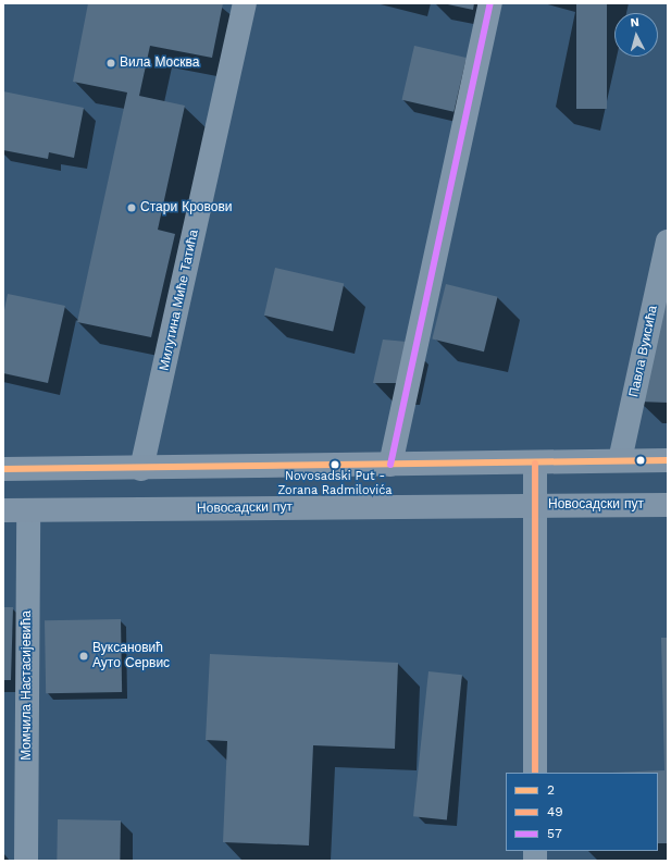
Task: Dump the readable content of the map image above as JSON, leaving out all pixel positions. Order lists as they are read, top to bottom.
{
  "streets": {
    "main road": ["Новосадски пут"],
    "street": ["Милутина Миће Татића", "Павла Вуисића", "Момчила Настасијевића"]
  },
  "crossings": [
    ["Новосадски пут", "Момчила Настасијевића"]
  ],
  "places": [
    "Вила Москва",
    "Стари Кровови",
    "Novosadski Put - Zorana Radmilovića",
    "Вуксановић Ауто Сервис"
  ],
  "lines": ["transit line 57", "transit line 2", "transit line 49"],
  "legend": ["2", "49", "57"],
  "north": "top"
}
